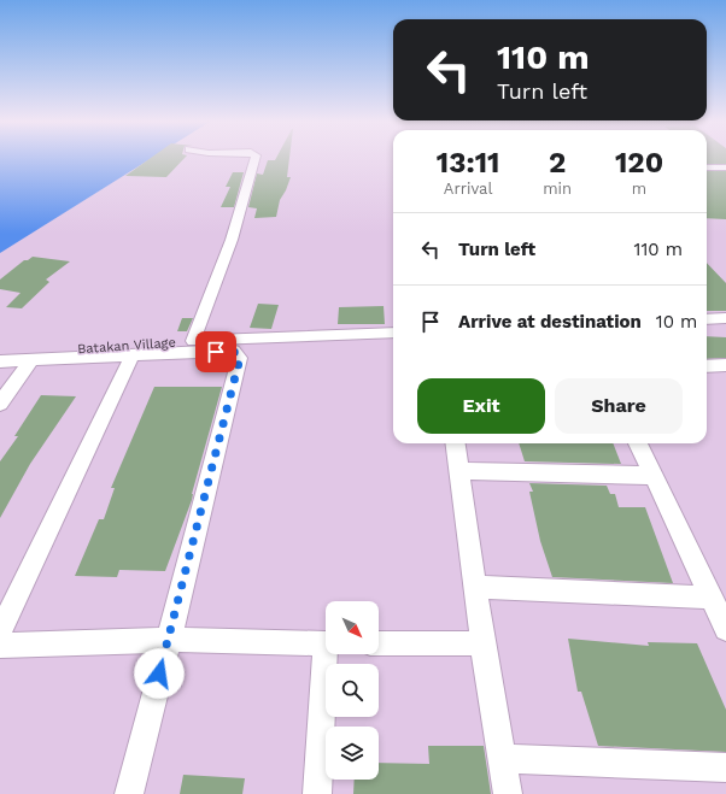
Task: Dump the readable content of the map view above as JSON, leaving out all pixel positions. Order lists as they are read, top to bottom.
{
  "streets": {
    "street": ["Batakan Village"]
  },
  "north": "bottom right",
  "page": {
    "turn": ["110 m", "Turn left"],
    "eta": [
      "13:11",
      "Arrival",
      "2",
      "min",
      "120",
      "m"
    ],
    "list": [
      {
        "name": "Turn left",
        "value": "110 m"
      },
      {
        "name": "Arrive at destination",
        "value": "10 m"
      }
    ],
    "buttons": ["Exit", "Share"]
  }
}
